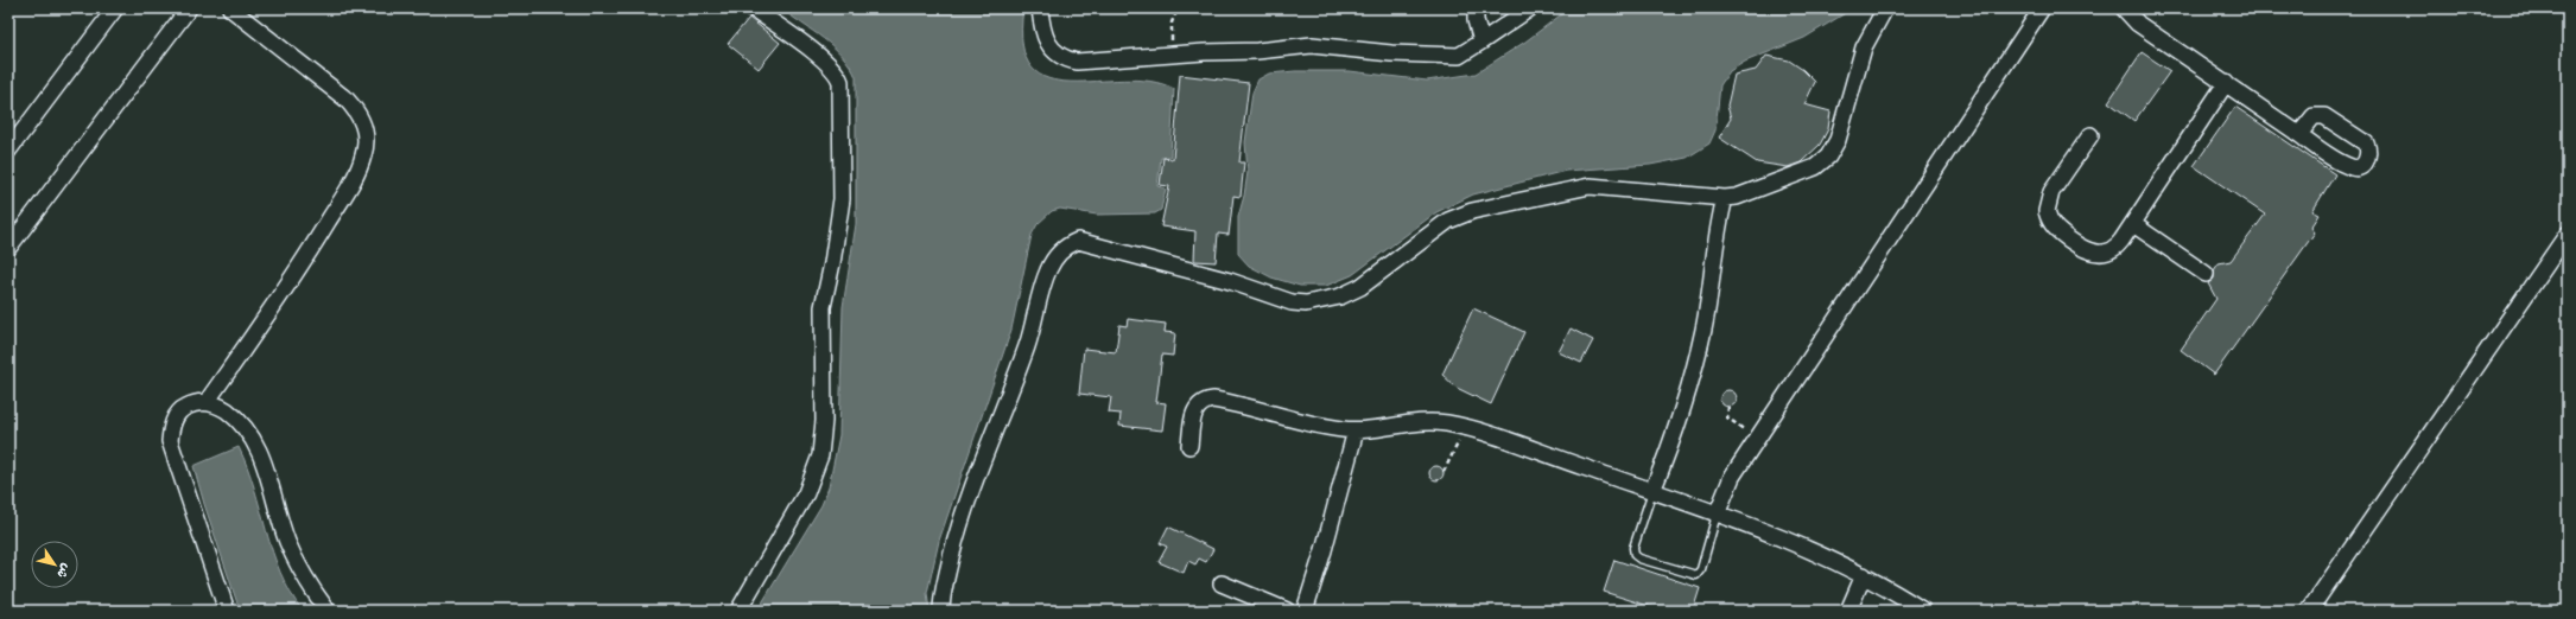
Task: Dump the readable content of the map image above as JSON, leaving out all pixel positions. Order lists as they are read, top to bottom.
{
  "north": "bottom right"
}
